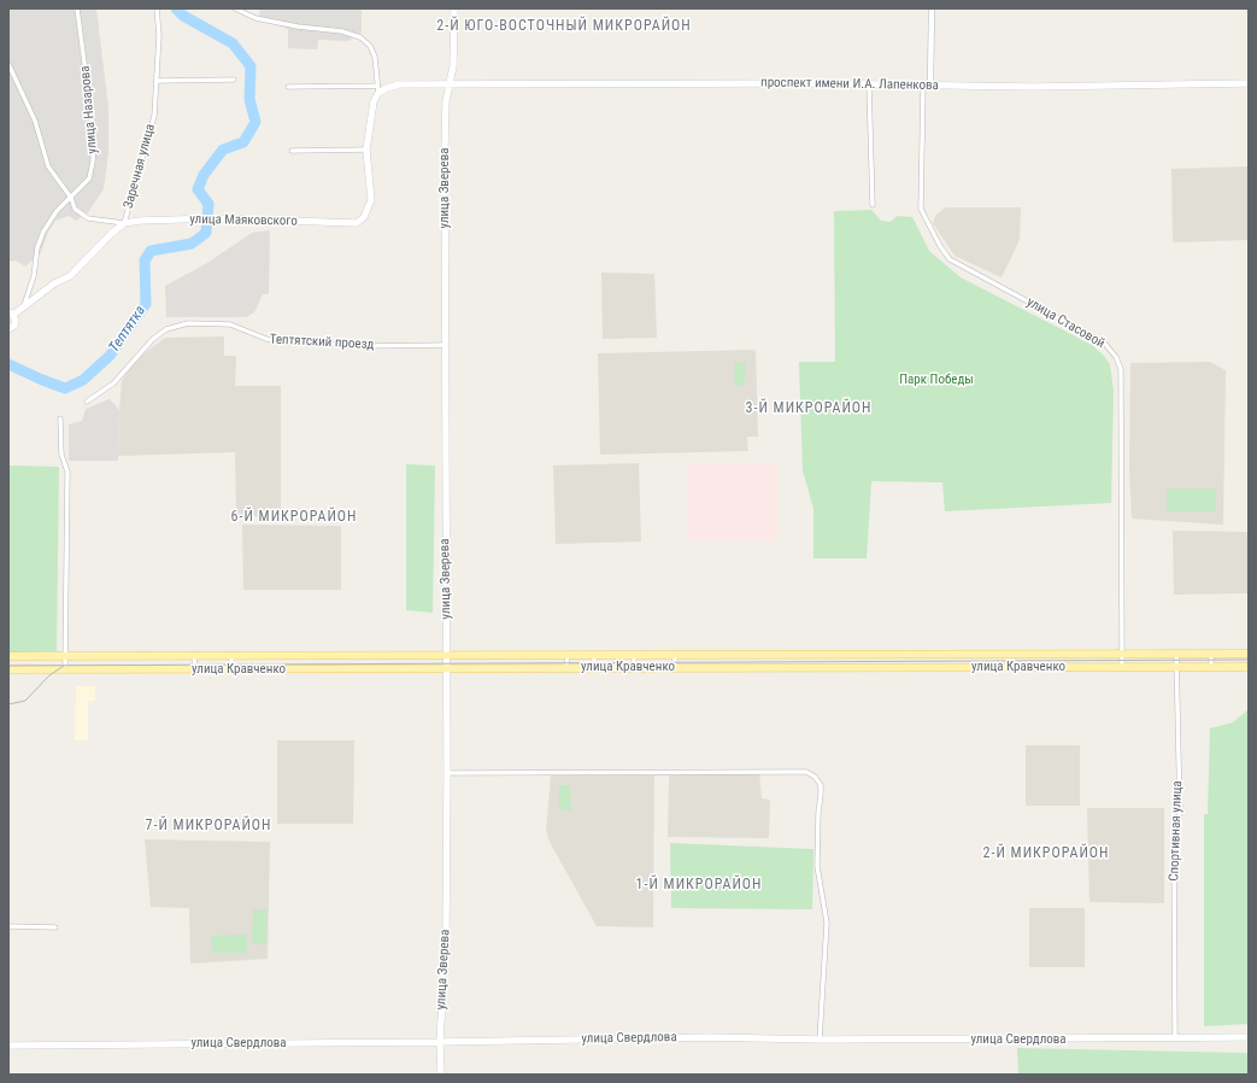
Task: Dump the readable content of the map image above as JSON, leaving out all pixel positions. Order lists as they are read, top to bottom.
{
  "streets": {
    "main road": [
      "проспект имени И.А. Лапенкова",
      "Заречная улица",
      "улица Зверева",
      "улица Маяковского",
      "улица Кравченко",
      "улица Свердлова"
    ],
    "street": [
      "улица Назарова",
      "улица Стасовой",
      "Тептятский проезд",
      "Спортивная улица"
    ]
  },
  "crossings": [
    ["проспект имени И.А. Лапенкова", "улица Зверева"],
    ["проспект имени И.А. Лапенкова", "улица Стасовой"],
    ["улица Назарова", "Заречная улица"],
    ["Заречная улица", "улица Маяковского"],
    ["улица Зверева", "Тептятский проезд"],
    ["улица Зверева", "улица Кравченко"],
    ["улица Зверева", "улица Свердлова"],
    ["улица Стасовой", "улица Кравченко"],
    ["улица Кравченко", "Спортивная улица"],
    ["Спортивная улица", "улица Свердлова"]
  ],
  "districts": [
    "2-Й ЮГО-ВОСТОЧНЫЙ МИКРОРАЙОН",
    "3-Й МИКРОРАЙОН",
    "6-Й МИКРОРАЙОН",
    "7-Й МИКРОРАЙОН",
    "2-Й МИКРОРАЙОН",
    "1-Й МИКРОРАЙОН"
  ],
  "water": ["Тептятка"],
  "parks": ["Парк Победы"]
}
